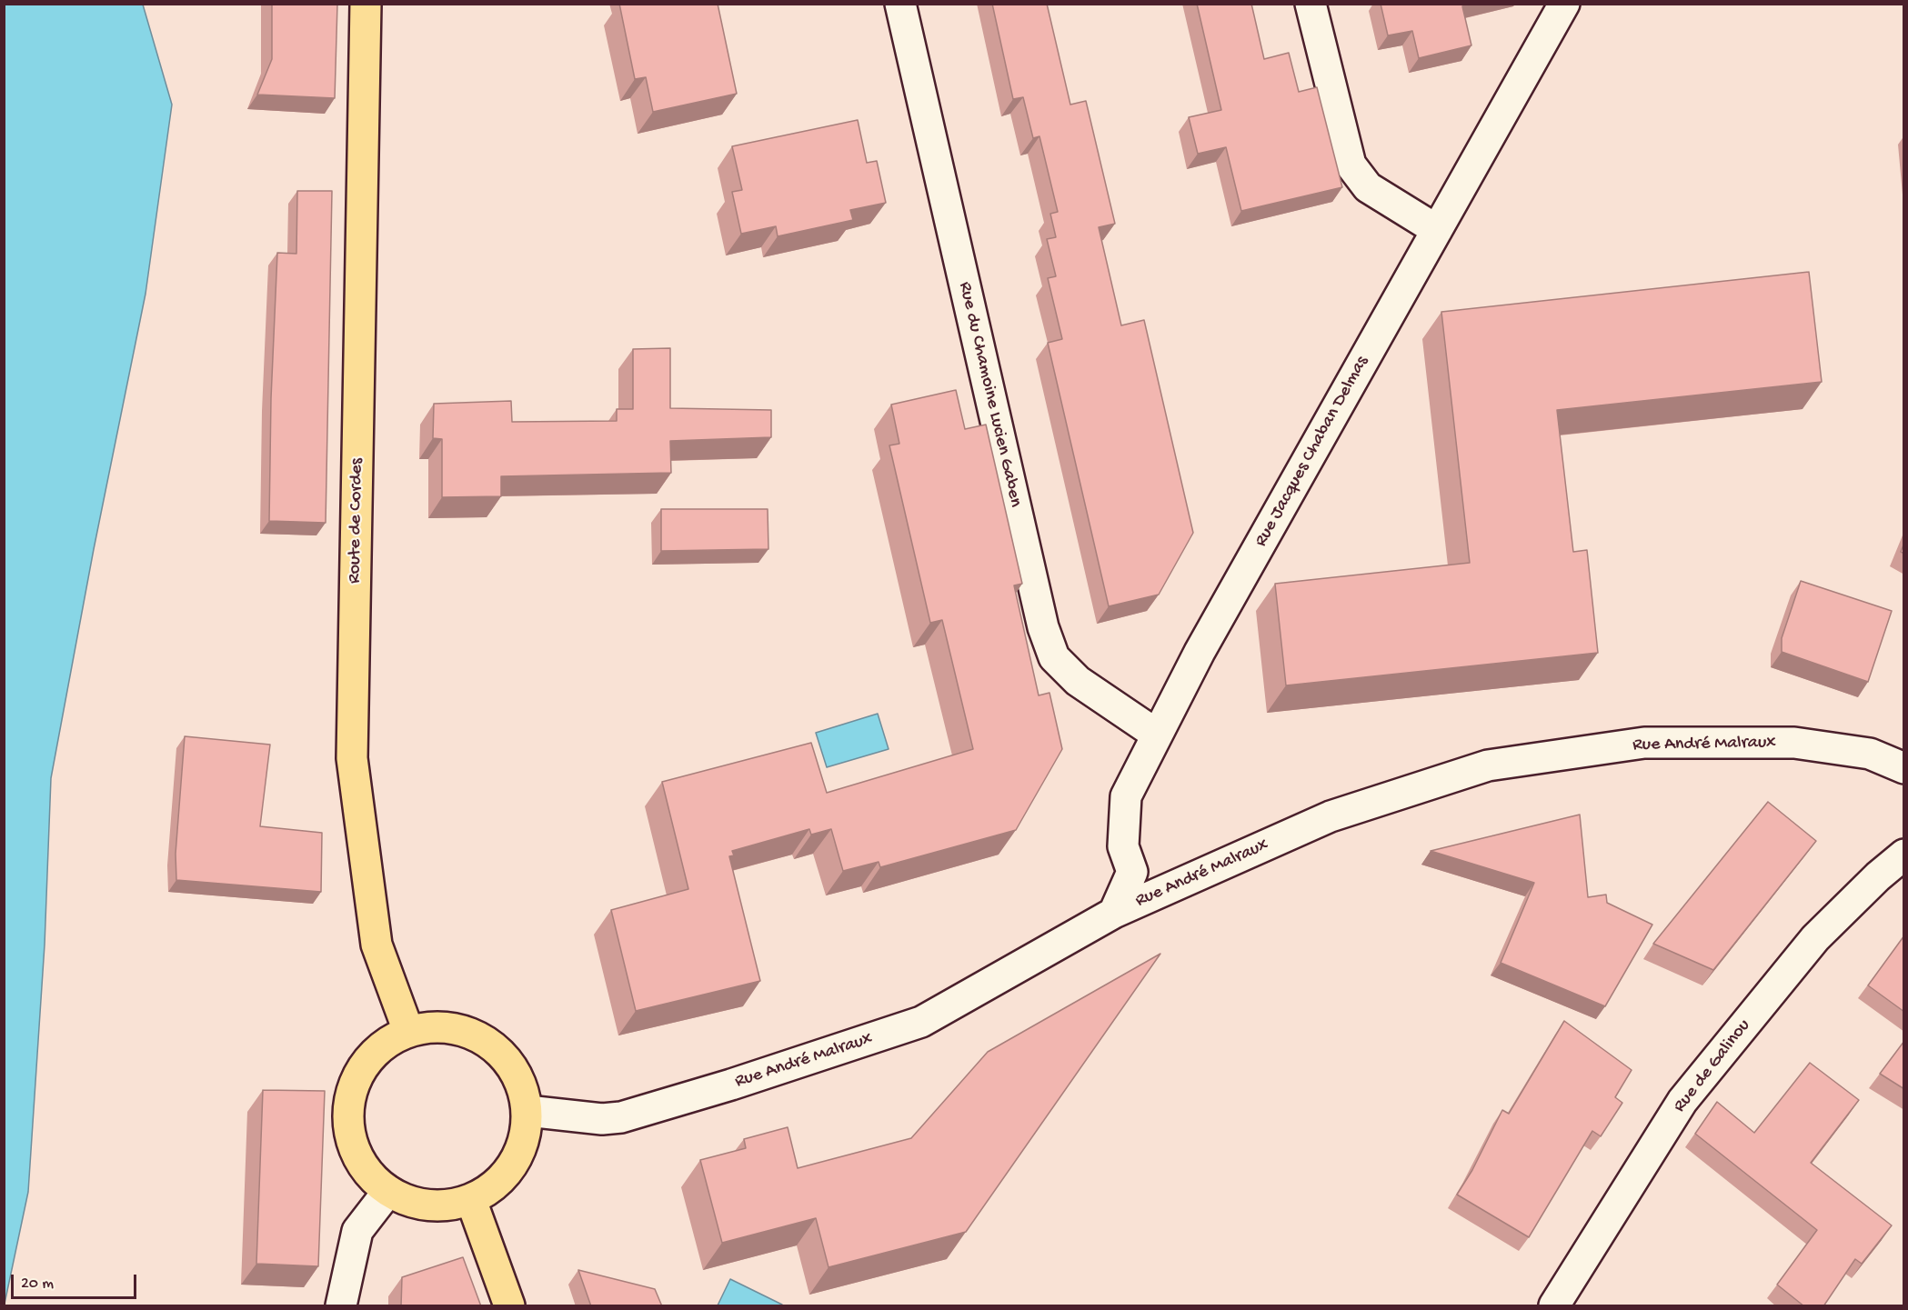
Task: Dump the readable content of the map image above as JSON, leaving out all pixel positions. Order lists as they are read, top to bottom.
{
  "streets": {
    "main road": ["Route de Cordes"],
    "street": [
      "Rue du Chamoine Lucien Gaben",
      "Rue Jacques Chaban Delmas",
      "Rue André Malraux",
      "Rue de Galinou"
    ]
  },
  "crossings": [
    ["Rue du Chamoine Lucien Gaben", "Rue Jacques Chaban Delmas"],
    ["Rue Jacques Chaban Delmas", "Rue André Malraux"],
    ["Route de Cordes", "Rue André Malraux"]
  ],
  "scale_bar": "20 m"
}
